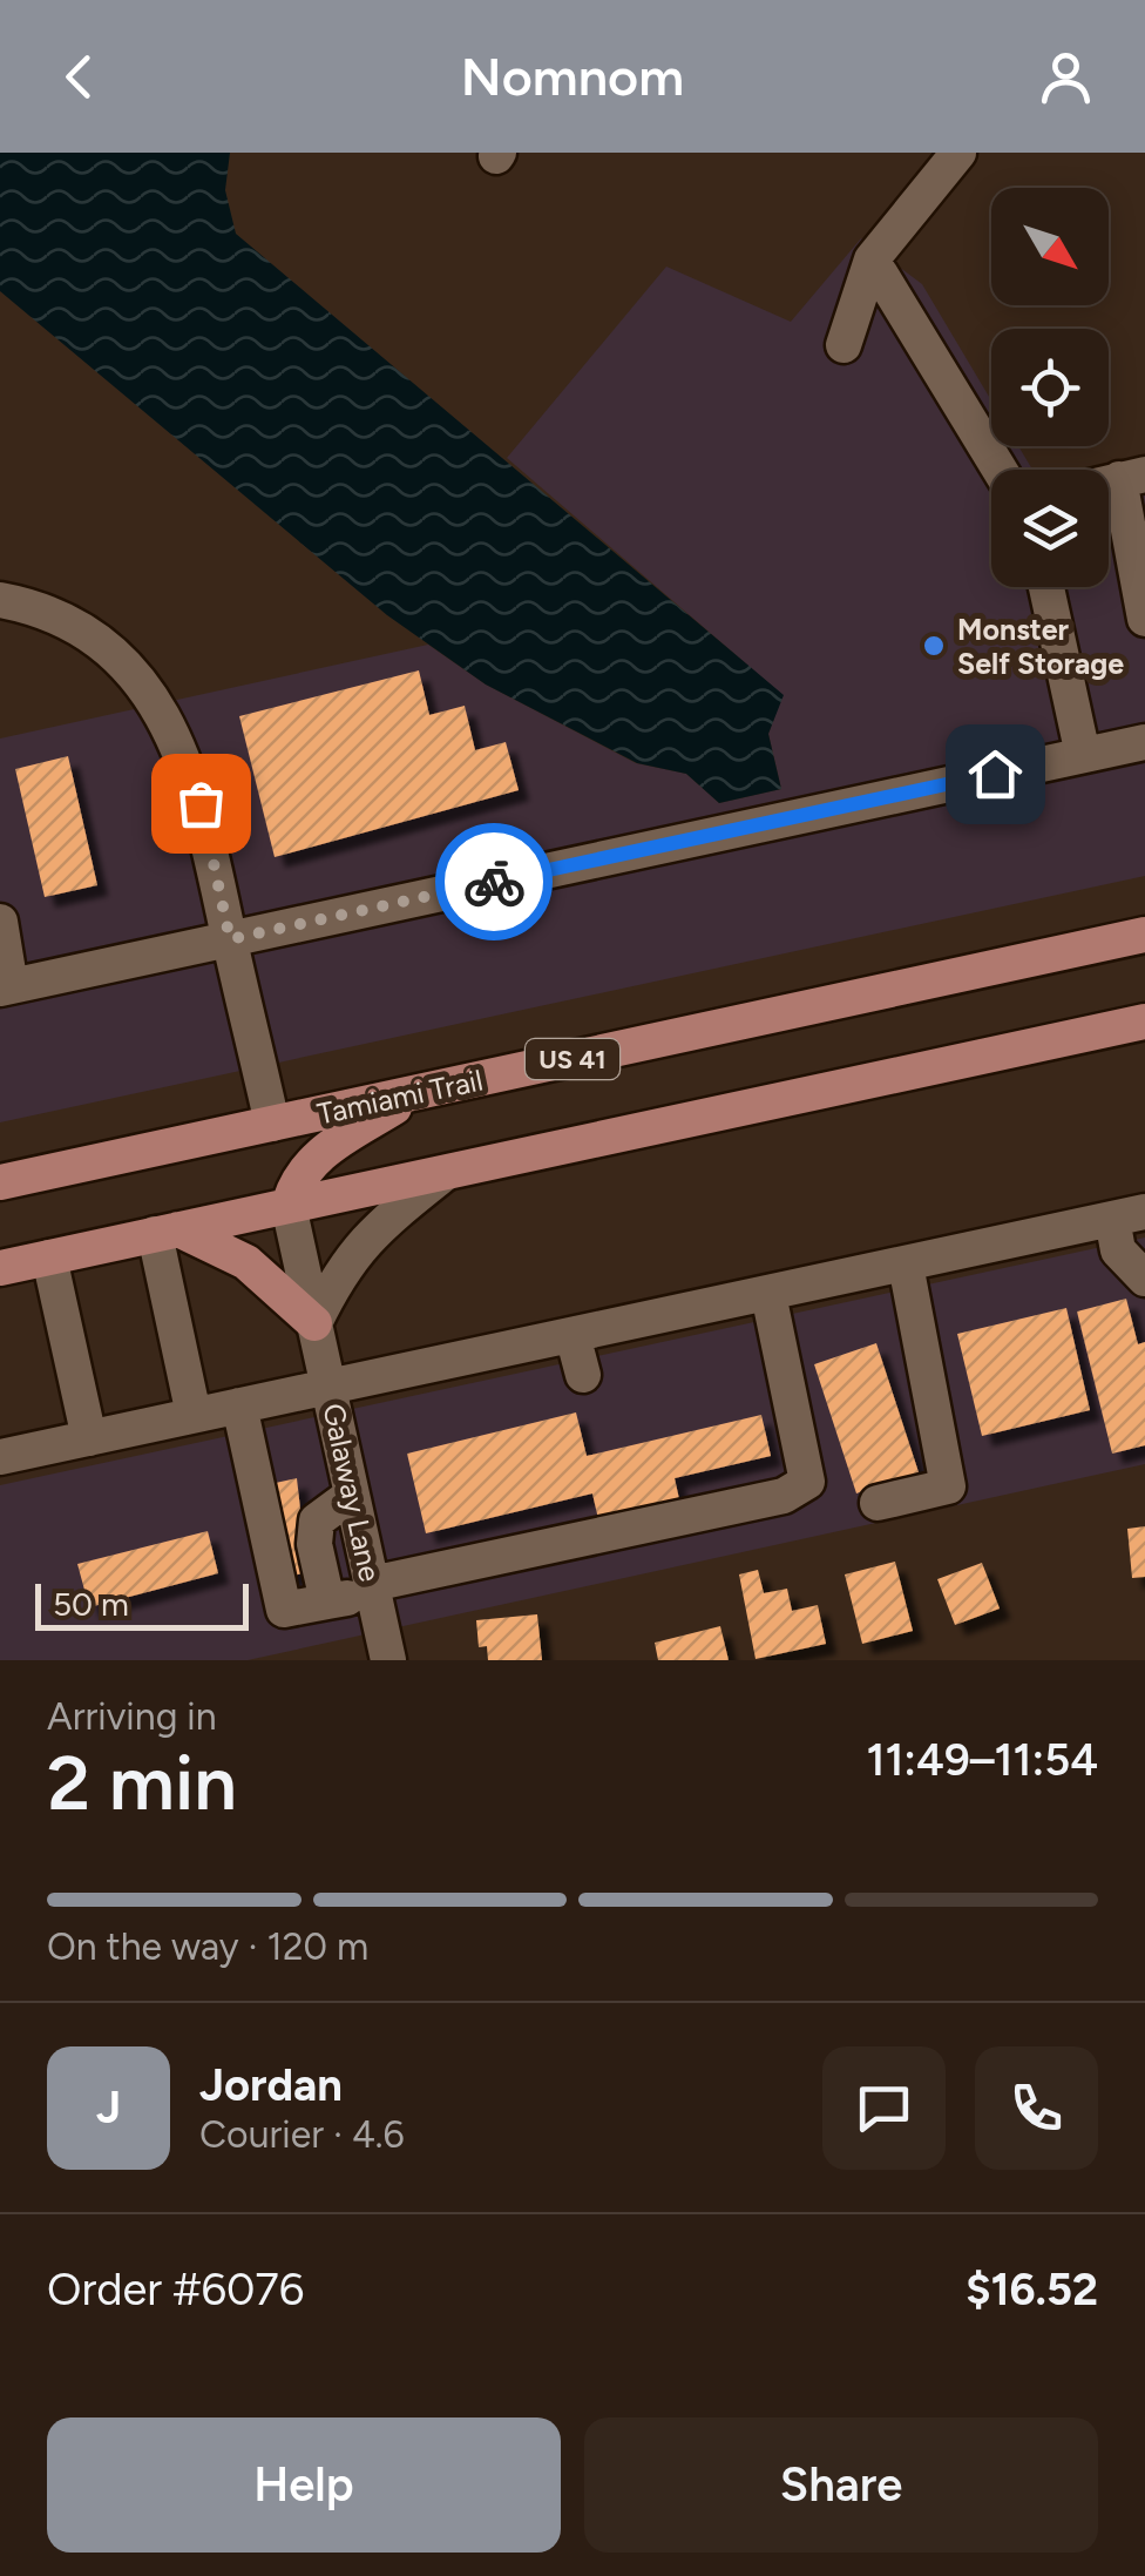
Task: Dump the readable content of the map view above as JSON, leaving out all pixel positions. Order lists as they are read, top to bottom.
{
  "streets": {
    "main road": ["US 41", "Tamiami Trail"],
    "street": ["Galaway Lane"]
  },
  "places": ["Monster Self Storage"],
  "scale_bar": "50 m",
  "north": "bottom right",
  "page": {
    "header": "Nomnom",
    "scale": "50 m",
    "heading": ["2 min", "Arriving in", "11:49–11:54"],
    "panel": [
      "Jordan",
      "Courier · 4.6",
      "Order #6076",
      "$16.52"
    ],
    "bar": "On the way · 120 m",
    "round": "J",
    "buttons": ["Help", "Share"]
  }
}
